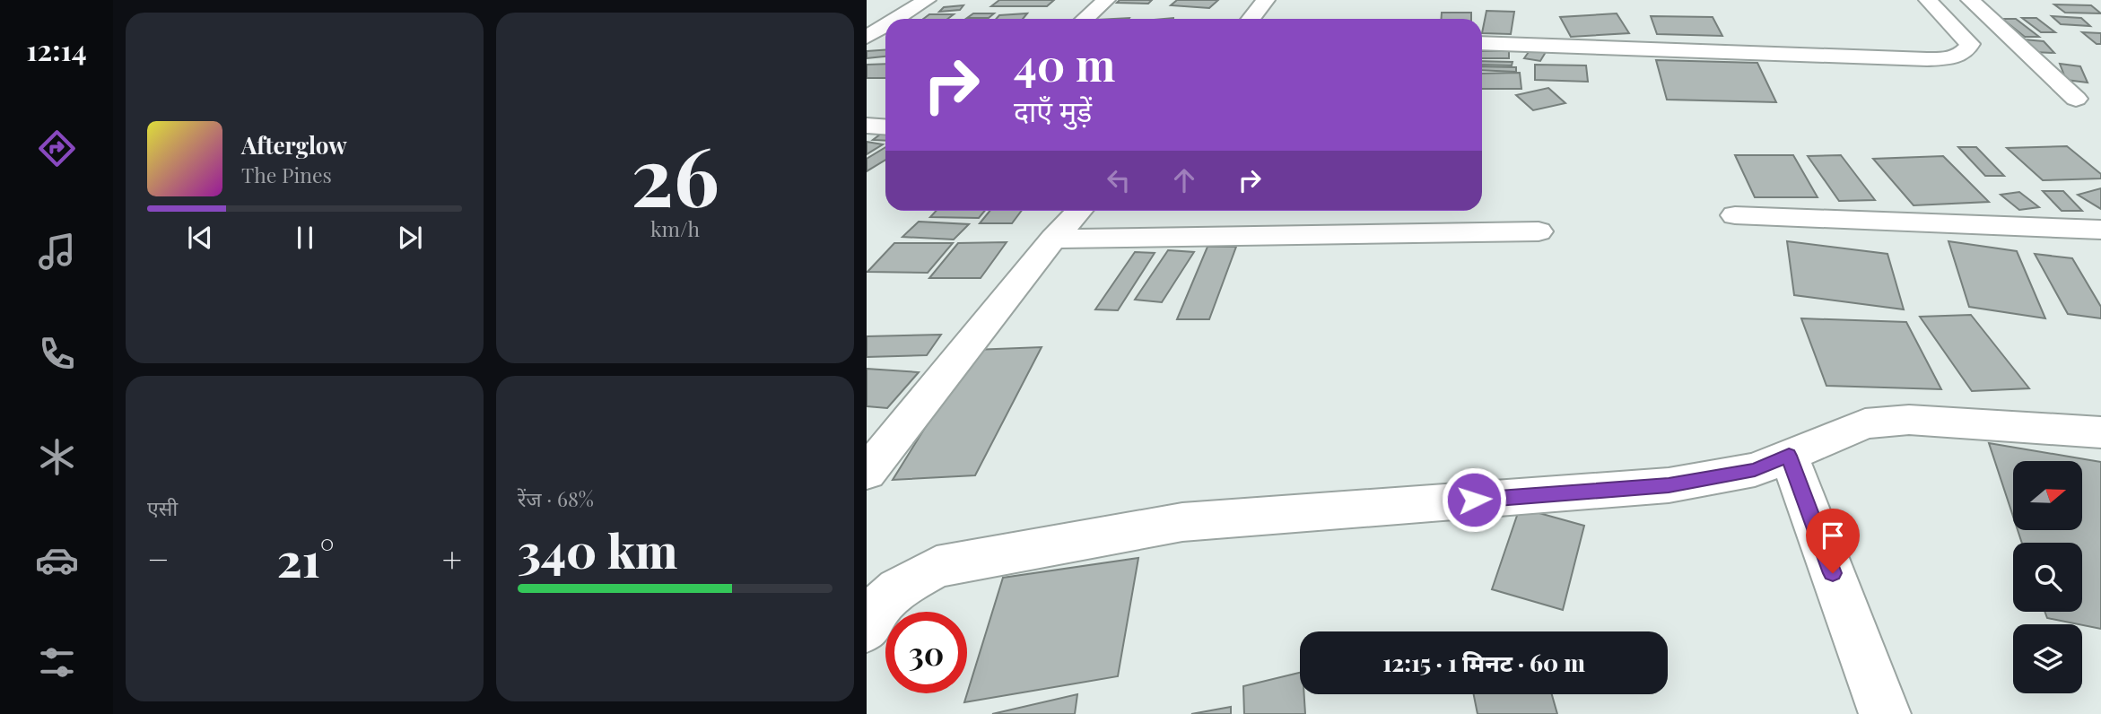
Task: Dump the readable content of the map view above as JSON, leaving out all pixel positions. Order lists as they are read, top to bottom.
{
  "north": "right",
  "page": {
    "tabs": "12:14",
    "tile": [
      ["26", "km/h"],
      "एसी",
      ["रेंज · 68%", "340 km"]
    ],
    "turn": ["40 m", "दाएँ मुड़ें"],
    "song": ["Afterglow", "The Pines"],
    "heat": ["−", "21°", "+"],
    "limit": "30",
    "trip": "12:15 · 1 मिनट · 60 m"
  }
}
